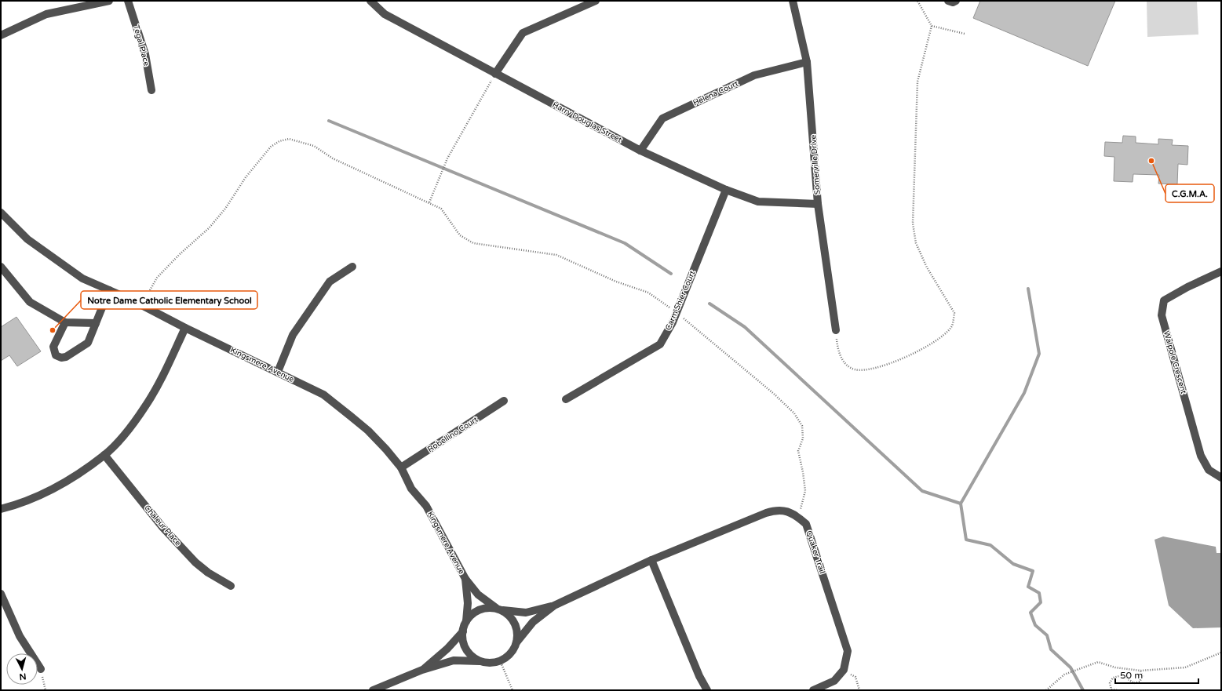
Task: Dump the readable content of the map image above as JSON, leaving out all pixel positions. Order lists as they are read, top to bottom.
{
  "streets": {
    "street": [
      "Tegal Place",
      "Helena Court",
      "Harry Douglas Street",
      "Somerville Drive",
      "Carm Shier Court",
      "Walpole Crescent",
      "Kingsmere Avenue",
      "Robellino Court",
      "Chaleur Place",
      "Quaker Trail"
    ]
  },
  "crossings": [
    ["Helena Court", "Harry Douglas Street"],
    ["Helena Court", "Somerville Drive"],
    ["Harry Douglas Street", "Somerville Drive"],
    ["Harry Douglas Street", "Carm Shier Court"],
    ["Kingsmere Avenue", "Robellino Court"],
    ["Kingsmere Avenue", "Quaker Trail"]
  ],
  "places": ["C.G.M.A.", "Notre Dame Catholic Elementary School"],
  "scale_bar": "50 m",
  "north": "bottom"
}
